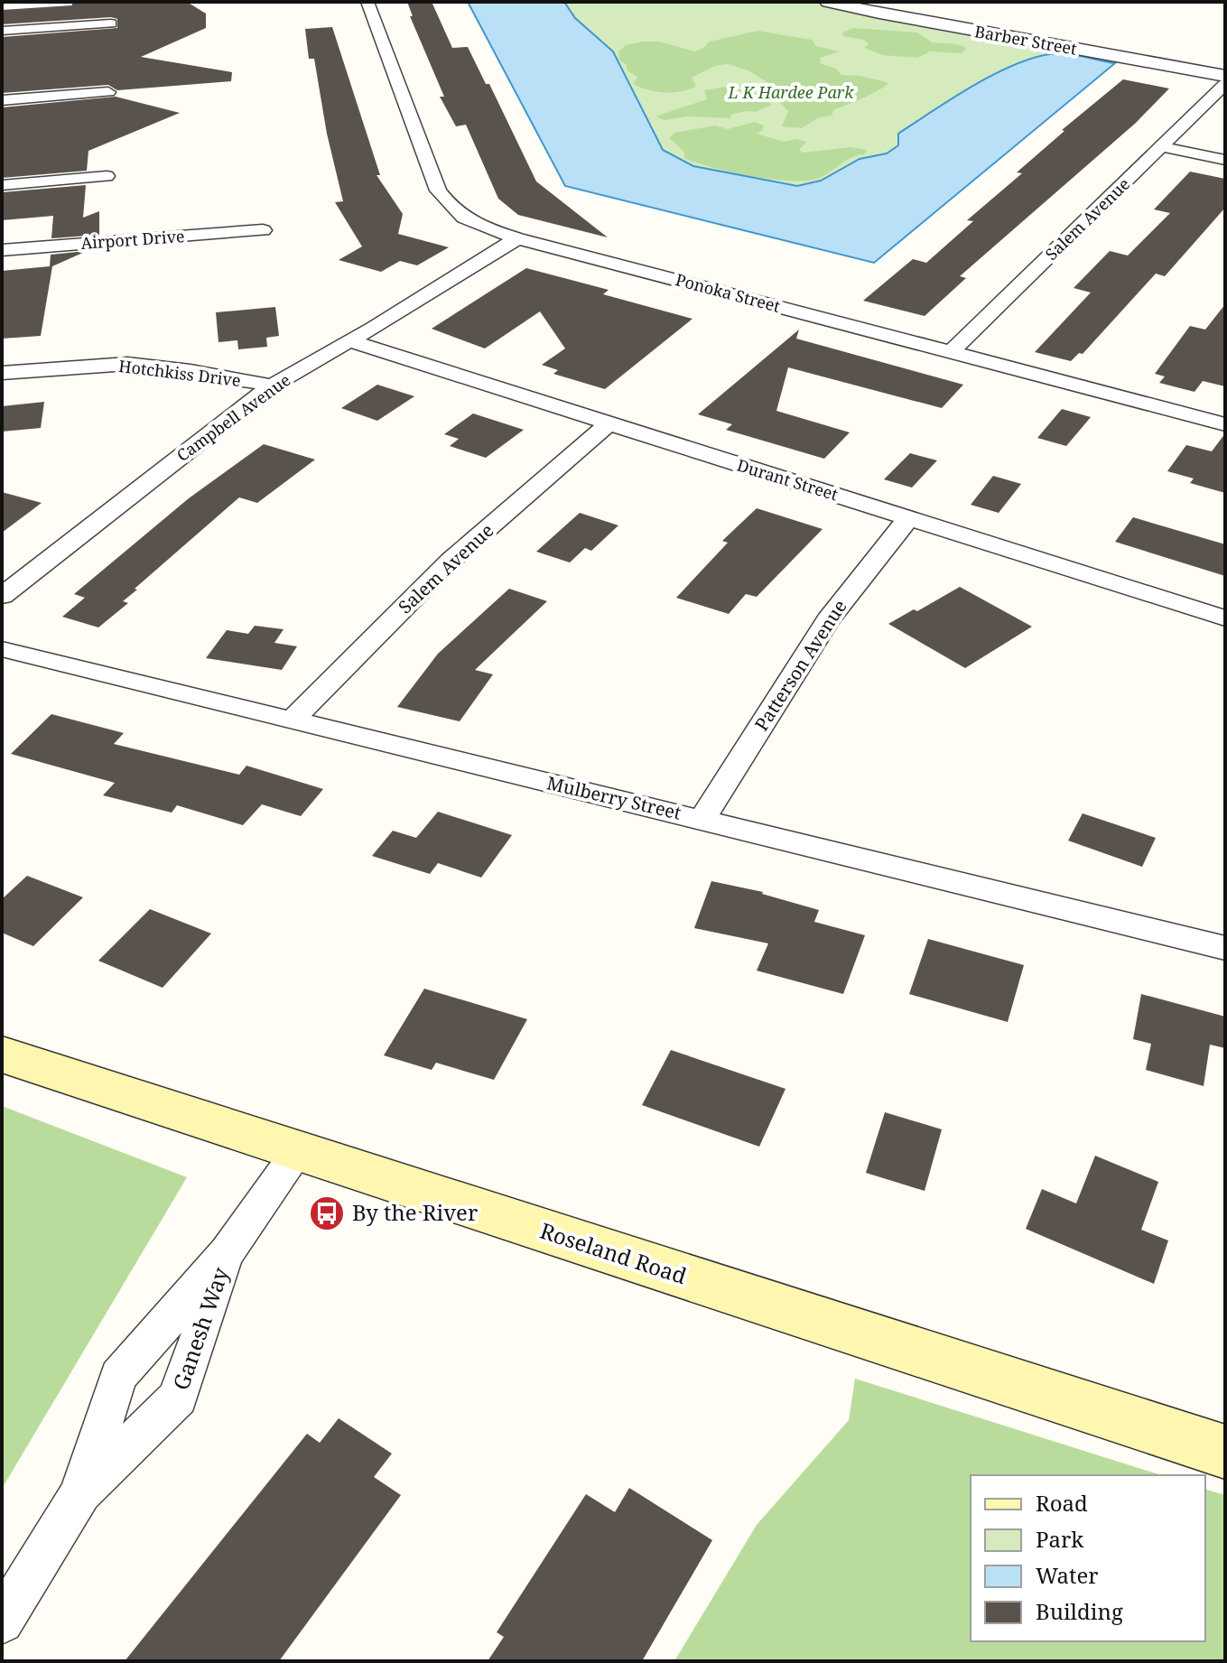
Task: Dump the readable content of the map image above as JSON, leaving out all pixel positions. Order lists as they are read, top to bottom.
{
  "streets": {
    "main road": ["Roseland Road"],
    "street": [
      "Barber Street",
      "Salem Avenue",
      "Airport Drive",
      "Ponoka Street",
      "Hotchkiss Drive",
      "Campbell Avenue",
      "Durant Street",
      "Patterson Avenue",
      "Mulberry Street",
      "Ganesh Way"
    ]
  },
  "crossings": [
    ["Salem Avenue", "Ponoka Street"],
    ["Salem Avenue", "Durant Street"],
    ["Salem Avenue", "Mulberry Street"],
    ["Ponoka Street", "Campbell Avenue"],
    ["Hotchkiss Drive", "Campbell Avenue"],
    ["Campbell Avenue", "Durant Street"],
    ["Durant Street", "Patterson Avenue"],
    ["Patterson Avenue", "Mulberry Street"],
    ["Roseland Road", "Ganesh Way"]
  ],
  "parks": ["L K Hardee Park"],
  "places": {
    "bus stop": ["By the River"]
  },
  "legend": [
    "Road",
    "Park",
    "Water",
    "Building"
  ]
}
